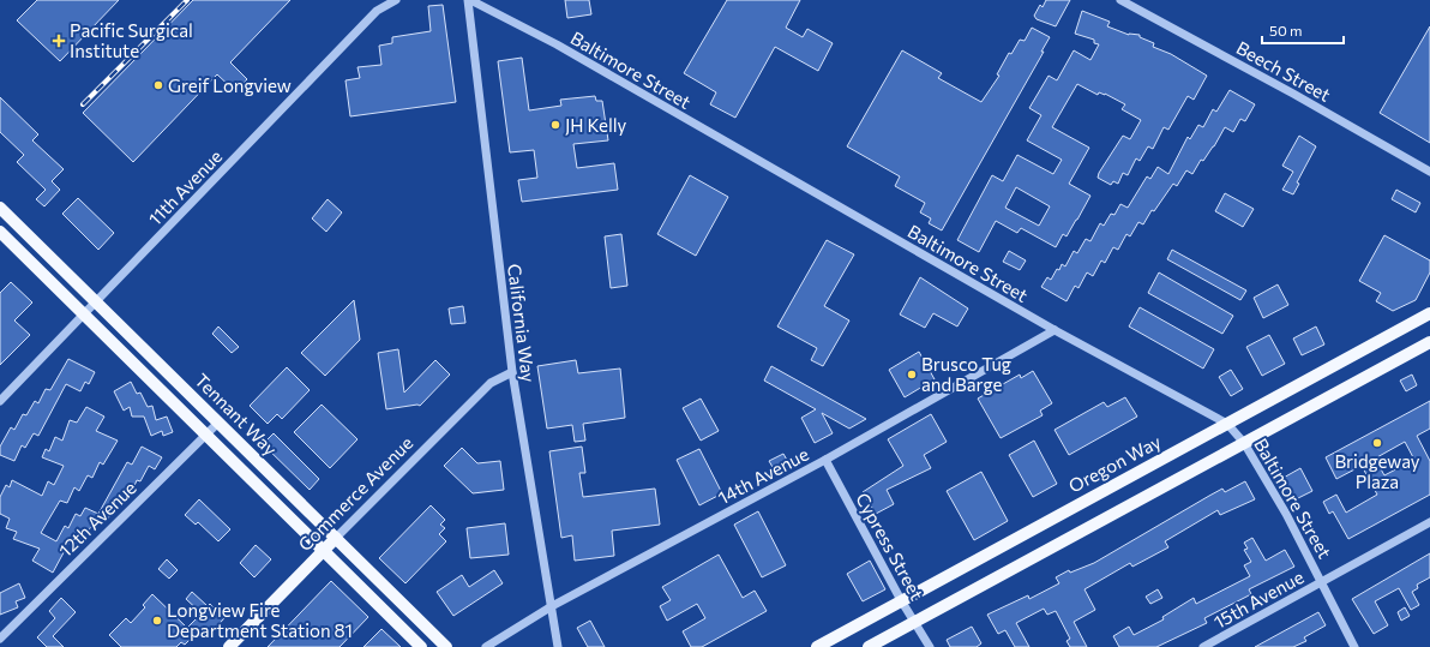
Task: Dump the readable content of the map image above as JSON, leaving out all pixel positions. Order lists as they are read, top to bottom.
{
  "streets": {
    "main road": ["Tennant Way", "Oregon Way", "Commerce Avenue"],
    "street": [
      "Baltimore Street",
      "Beech Street",
      "11th Avenue",
      "California Way",
      "14th Avenue",
      "12th Avenue",
      "Cypress Street",
      "15th Avenue"
    ]
  },
  "crossings": [
    ["Baltimore Street", "California Way"],
    ["Baltimore Street", "Oregon Way"],
    ["Baltimore Street", "14th Avenue"],
    ["Baltimore Street", "15th Avenue"],
    ["11th Avenue", "Tennant Way"],
    ["California Way", "14th Avenue"],
    ["California Way", "Commerce Avenue"],
    ["Tennant Way", "Commerce Avenue"],
    ["Tennant Way", "12th Avenue"],
    ["Oregon Way", "Cypress Street"],
    ["14th Avenue", "Cypress Street"]
  ],
  "places": {
    "health": ["Pacific Surgical Institute"],
    "other": [
      "Greif Longview",
      "JH Kelly",
      "Brusco Tug and Barge",
      "Bridgeway Plaza",
      "Longview Fire Department Station 81"
    ]
  },
  "scale_bar": "50 m"
}
